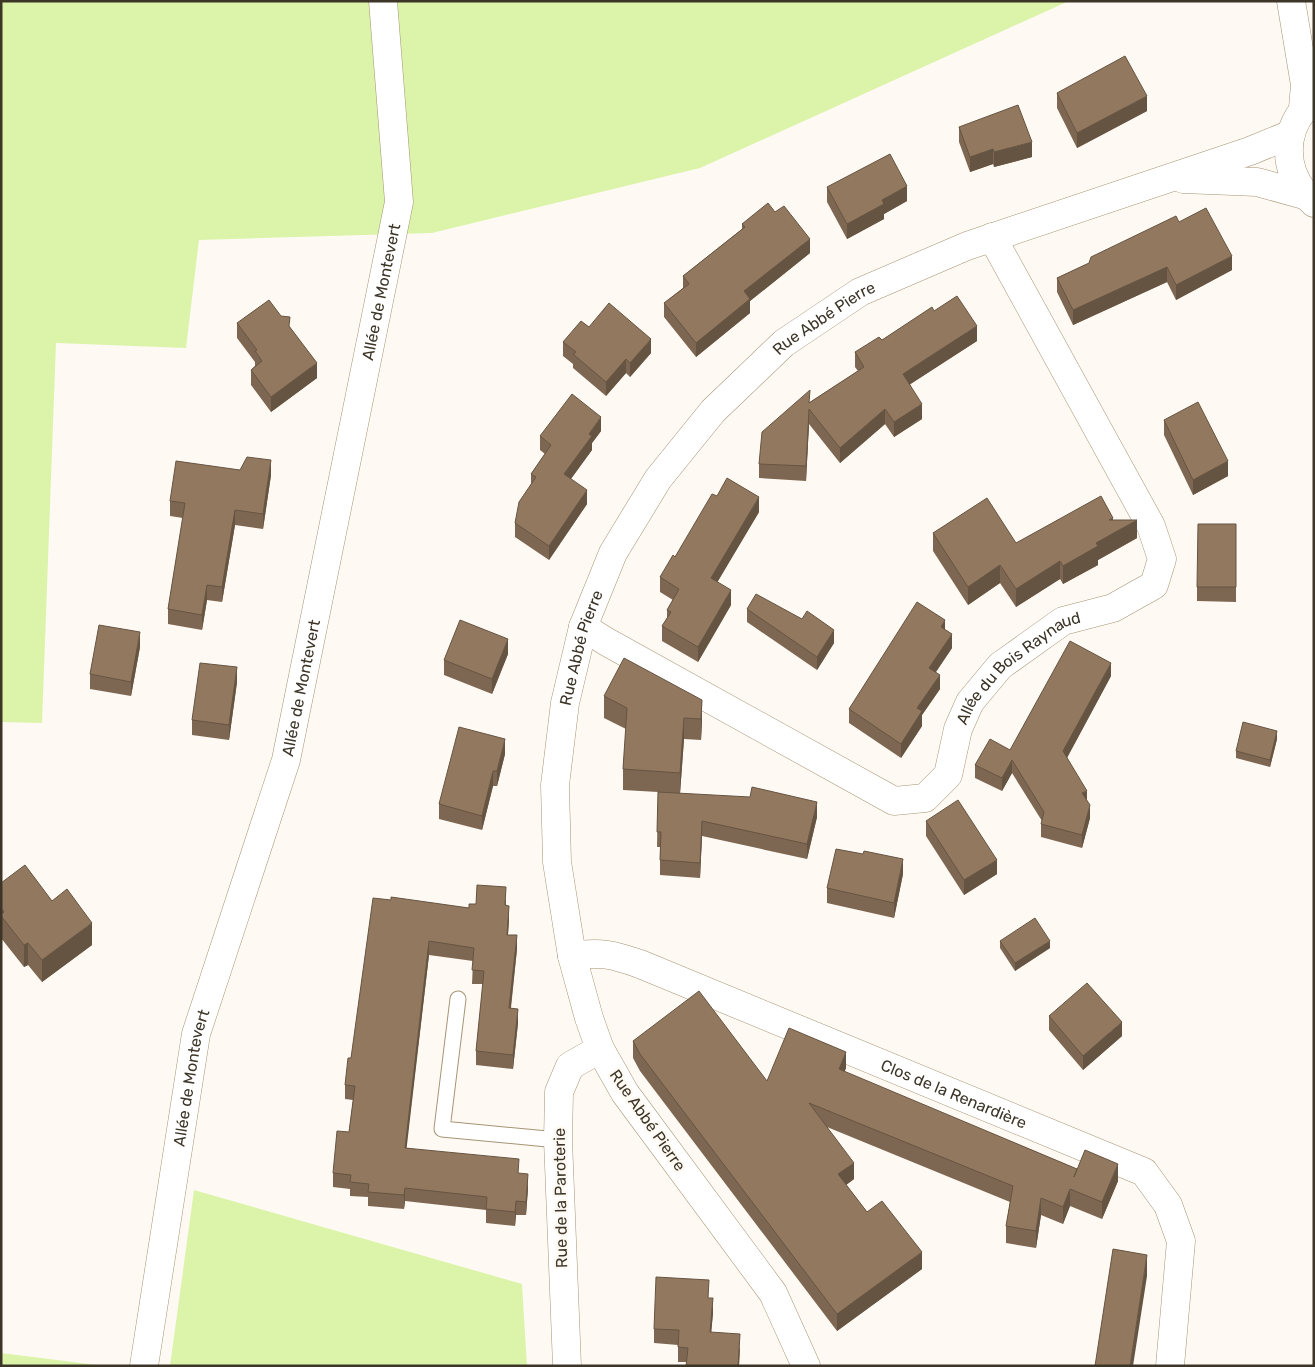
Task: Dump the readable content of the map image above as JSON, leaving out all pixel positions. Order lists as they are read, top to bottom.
{
  "streets": {
    "street": [
      "Allée de Montevert",
      "Rue Abbé Pierre",
      "Allée du Bois Raynaud",
      "Clos de la Renardière",
      "Rue de la Paroterie"
    ]
  },
  "crossings": [
    ["Rue Abbé Pierre", "Allée du Bois Raynaud"],
    ["Rue Abbé Pierre", "Clos de la Renardière"],
    ["Rue Abbé Pierre", "Rue de la Paroterie"]
  ]
}
